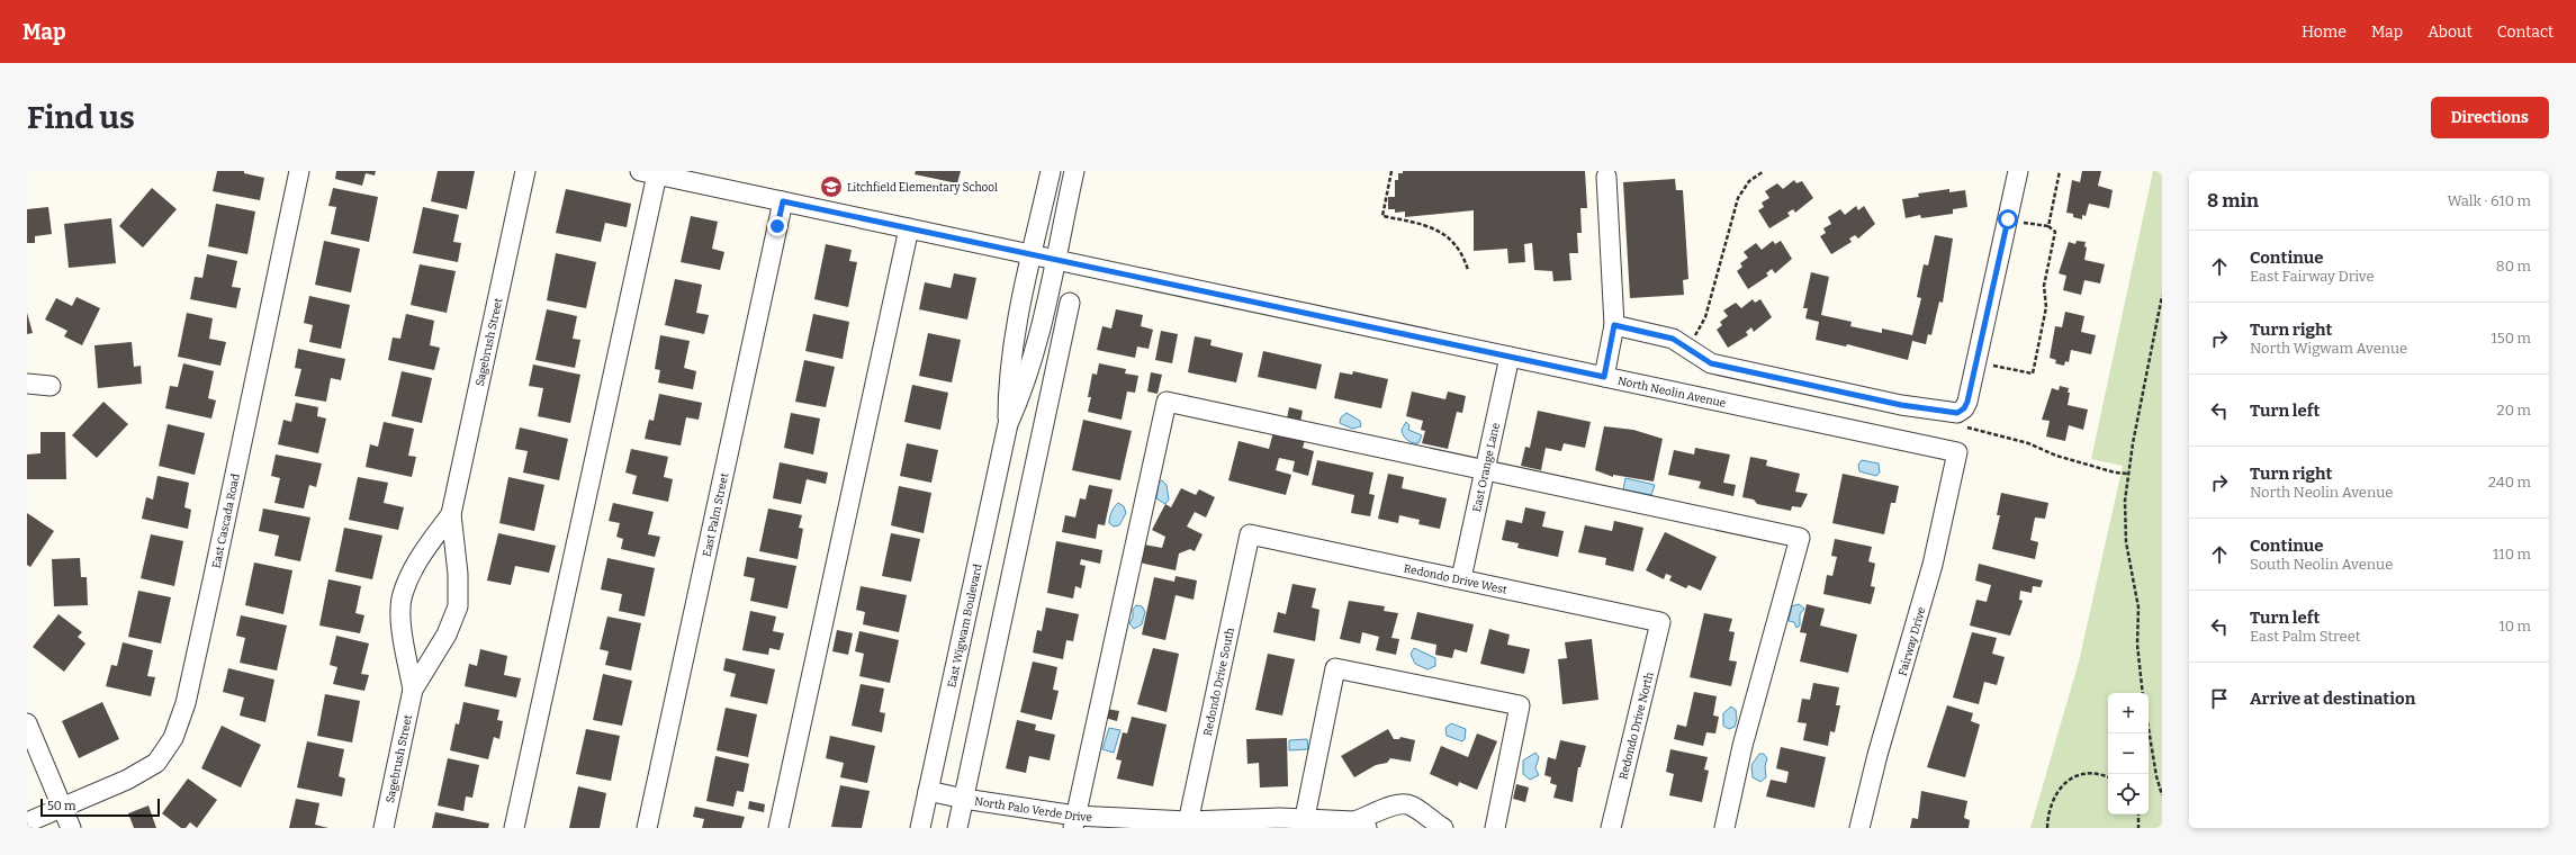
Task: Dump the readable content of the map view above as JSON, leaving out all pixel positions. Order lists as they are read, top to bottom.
{
  "streets": {
    "street": [
      "Sagebrush Street",
      "North Neolin Avenue",
      "East Orange Lane",
      "East Palm Street",
      "East Cascada Road",
      "Redondo Drive West",
      "East Wigwam Boulevard",
      "Fairway Drive",
      "Redondo Drive South",
      "Redondo Drive North",
      "North Palo Verde Drive"
    ]
  },
  "crossings": [
    ["North Neolin Avenue", "East Orange Lane"],
    ["North Neolin Avenue", "East Palm Street"],
    ["North Neolin Avenue", "East Wigwam Boulevard"],
    ["North Neolin Avenue", "Fairway Drive"],
    ["East Orange Lane", "Redondo Drive West"],
    ["Redondo Drive West", "Redondo Drive South"],
    ["Redondo Drive West", "Redondo Drive North"],
    ["East Wigwam Boulevard", "North Palo Verde Drive"],
    ["Redondo Drive South", "North Palo Verde Drive"]
  ],
  "places": {
    "school or university": ["Litchfield Elementary School"]
  },
  "scale_bar": "50 m",
  "page": {
    "header": "Map",
    "nav": [
      "Home",
      "Map",
      "About",
      "Contact"
    ],
    "buttons": "Directions",
    "title": "Find us",
    "heading": ["8 min", "Walk · 610 m"],
    "list": [
      ["Continue", "East Fairway Drive", "80 m"],
      ["Turn right", "North Wigwam Avenue", "150 m"],
      ["Turn left", "20 m"],
      ["Turn right", "North Neolin Avenue", "240 m"],
      ["Continue", "South Neolin Avenue", "110 m"],
      ["Turn left", "East Palm Street", "10 m"],
      "Arrive at destination"
    ],
    "map_buttons": ["+", "−"],
    "scale": "50 m"
  }
}
